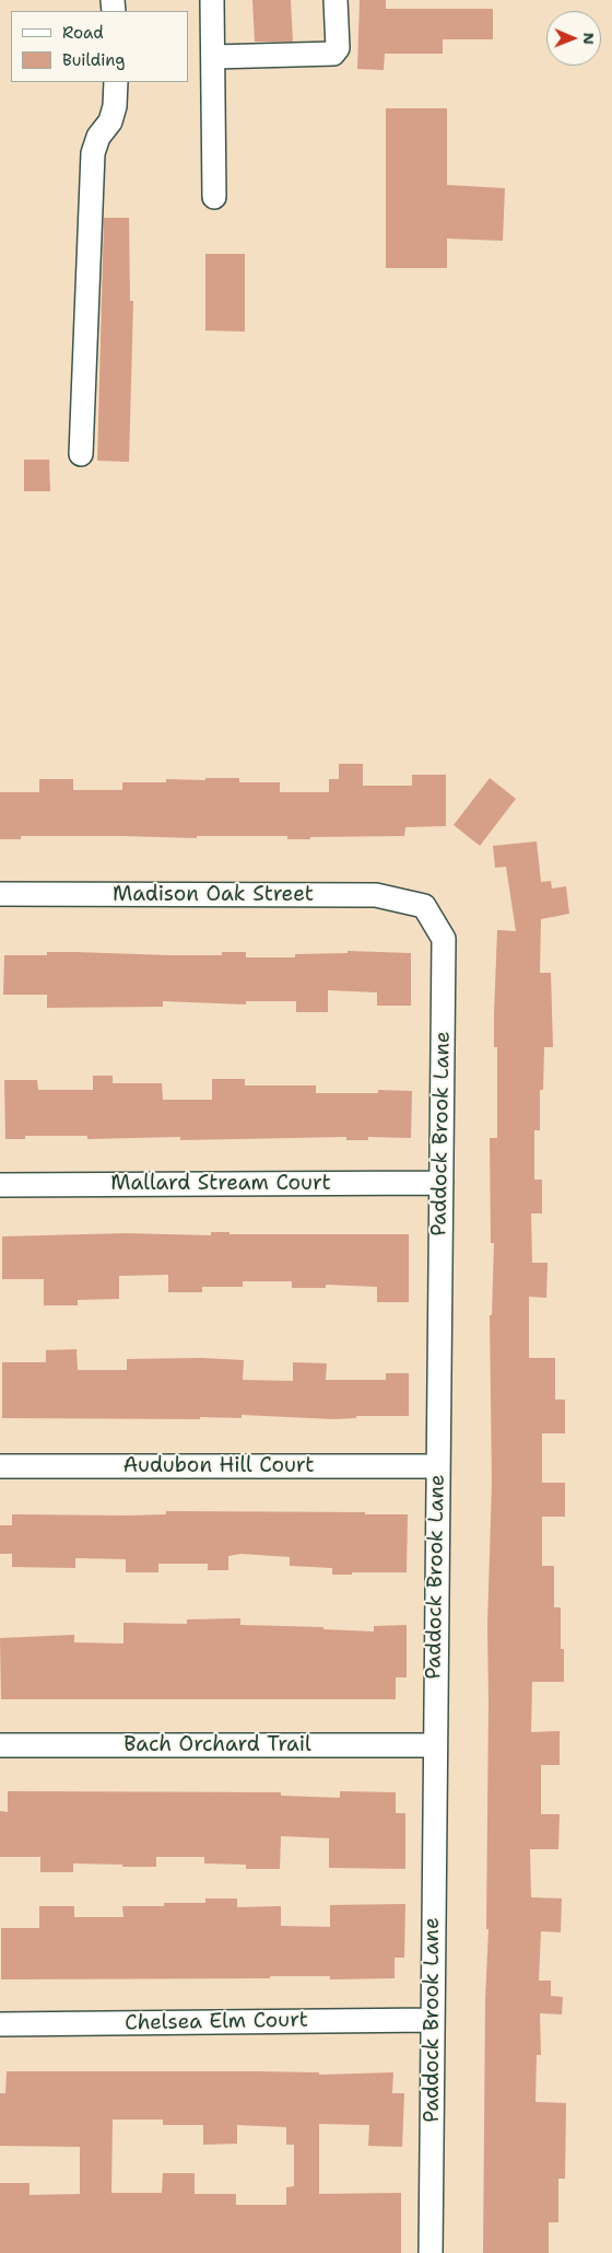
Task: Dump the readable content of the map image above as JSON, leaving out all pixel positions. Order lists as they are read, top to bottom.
{
  "streets": {
    "street": [
      "Madison Oak Street",
      "Paddock Brook Lane",
      "Mallard Stream Court",
      "Audubon Hill Court",
      "Bach Orchard Trail",
      "Chelsea Elm Court"
    ]
  },
  "crossings": [
    ["Madison Oak Street", "Paddock Brook Lane"],
    ["Paddock Brook Lane", "Mallard Stream Court"],
    ["Paddock Brook Lane", "Audubon Hill Court"],
    ["Paddock Brook Lane", "Bach Orchard Trail"],
    ["Paddock Brook Lane", "Chelsea Elm Court"]
  ],
  "legend": ["Road", "Building"],
  "north": "right"
}
